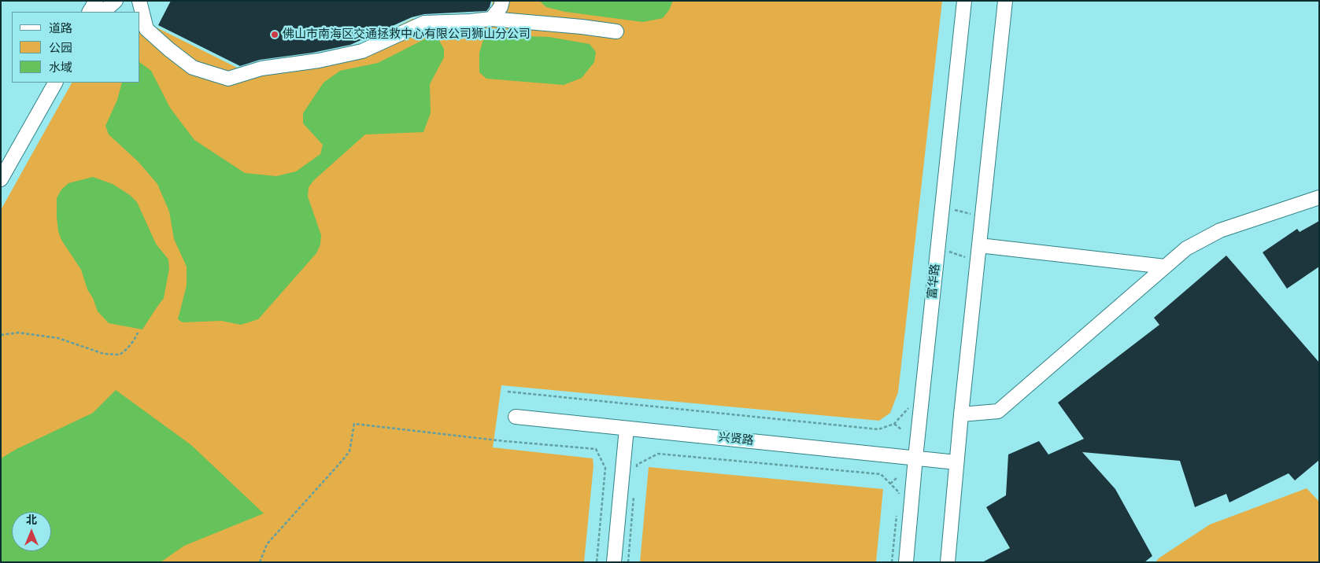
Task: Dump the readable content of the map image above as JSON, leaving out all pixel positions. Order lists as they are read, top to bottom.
{
  "streets": {
    "street": ["富华路", "兴贤路"]
  },
  "crossings": [
    ["富华路", "兴贤路"]
  ],
  "places": ["佛山市南海区交通拯救中心有限公司狮山分公司"],
  "legend": ["道路", "公园", "水域"],
  "north": "top"
}
